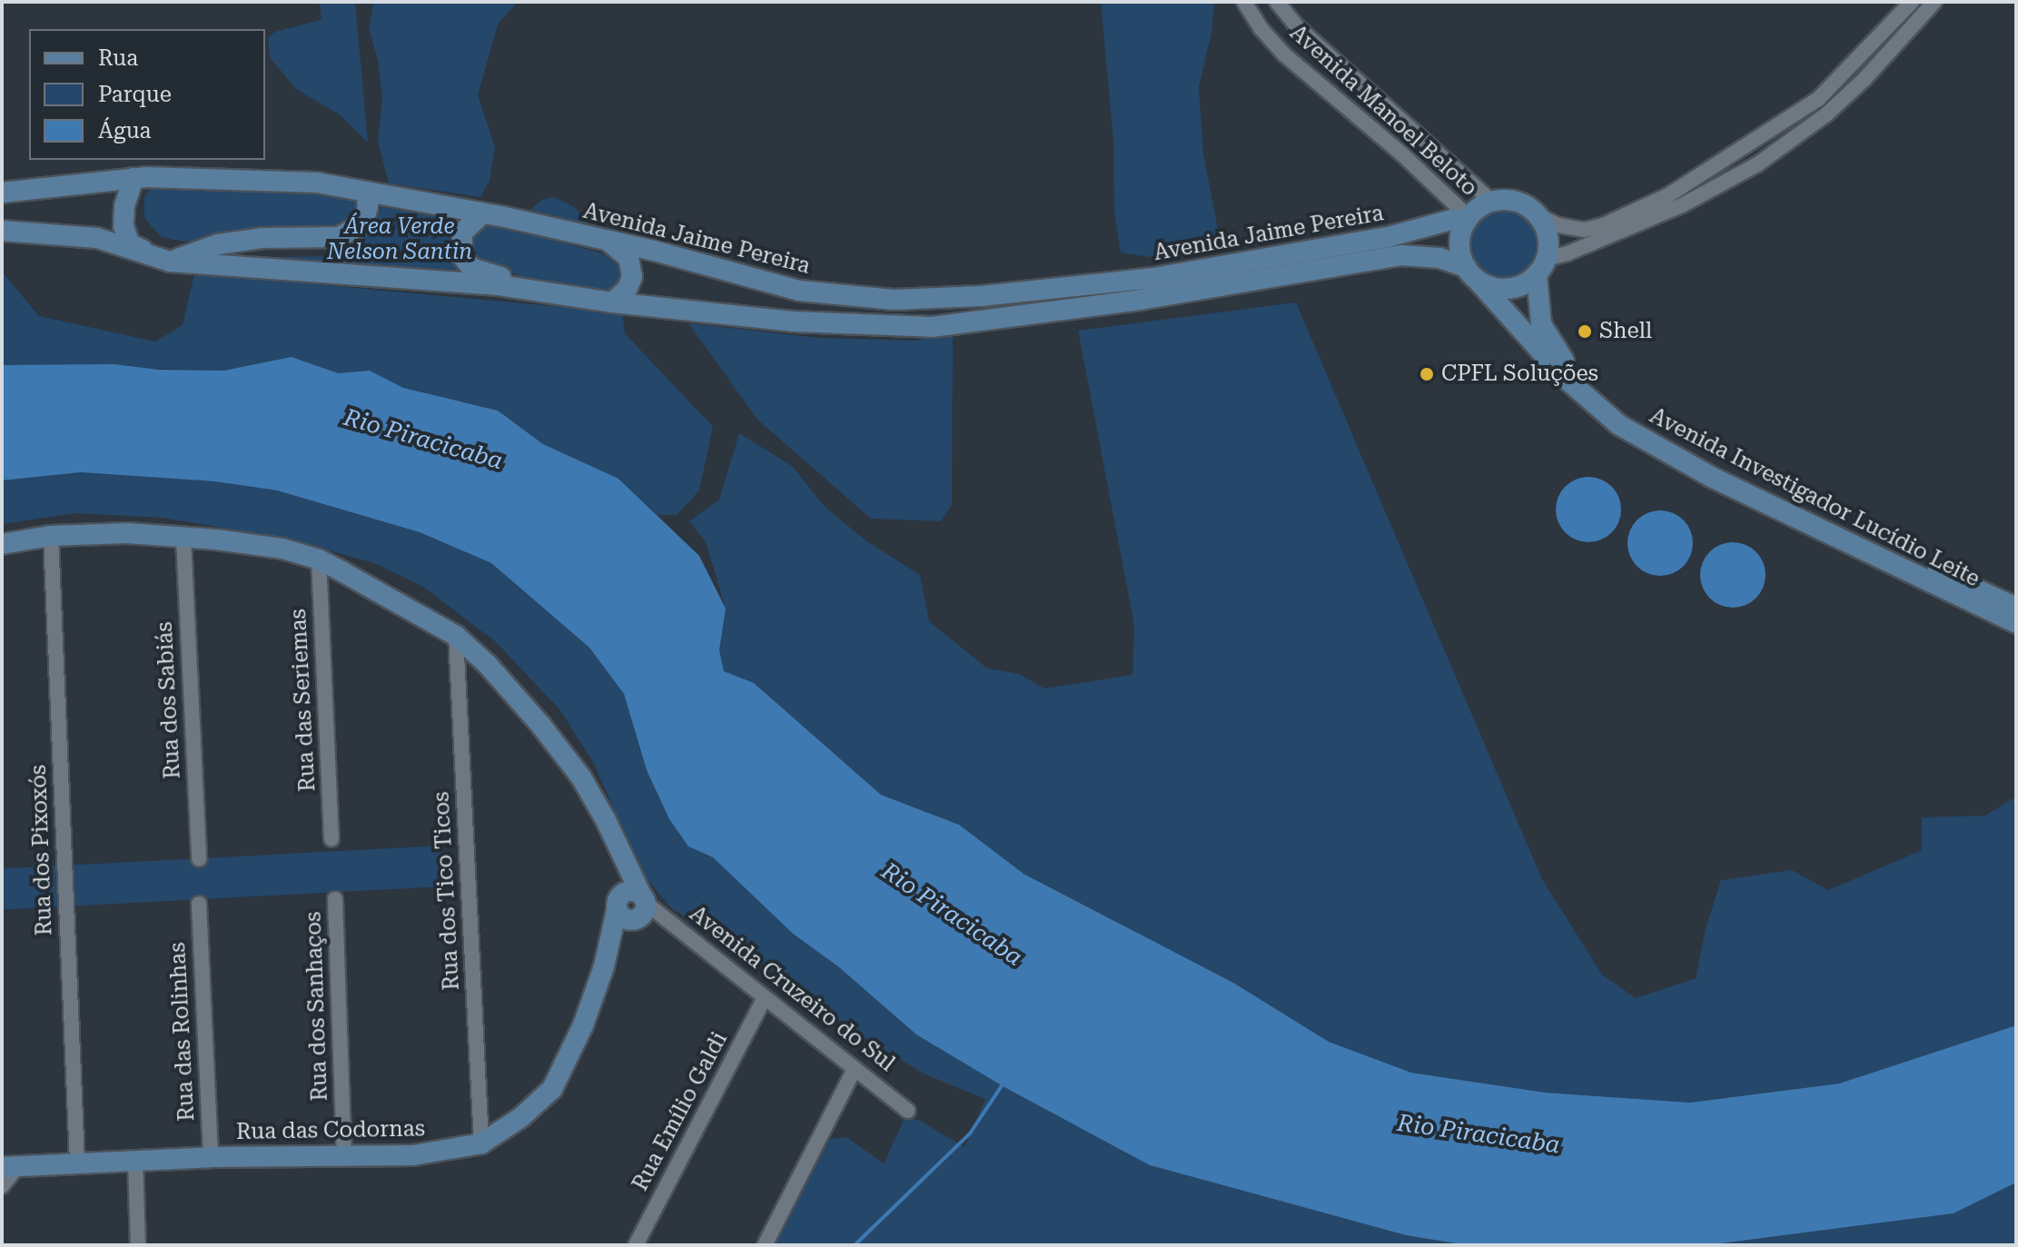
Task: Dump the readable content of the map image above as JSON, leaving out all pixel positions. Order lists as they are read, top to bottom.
{
  "streets": {
    "main road": [
      "Avenida Jaime Pereira",
      "Avenida Investigador Lucídio Leite",
      "Avenida Cruzeiro do Sul",
      "Rua das Codornas"
    ],
    "street": [
      "Avenida Manoel Beloto",
      "Rua dos Sabiás",
      "Rua das Seriemas",
      "Rua dos Pixoxós",
      "Rua dos Tico Ticos",
      "Rua dos Sanhaços",
      "Rua das Rolinhas",
      "Rua Emílio Galdi"
    ]
  },
  "crossings": [
    ["Avenida Manoel Beloto", "Avenida Jaime Pereira"],
    ["Avenida Manoel Beloto", "Avenida Investigador Lucídio Leite"],
    ["Avenida Jaime Pereira", "Avenida Investigador Lucídio Leite"],
    ["Rua dos Sabiás", "Avenida Cruzeiro do Sul"],
    ["Rua das Seriemas", "Avenida Cruzeiro do Sul"],
    ["Rua dos Pixoxós", "Avenida Cruzeiro do Sul"],
    ["Rua dos Pixoxós", "Rua das Codornas"],
    ["Rua dos Tico Ticos", "Avenida Cruzeiro do Sul"],
    ["Rua dos Tico Ticos", "Rua das Codornas"],
    ["Avenida Cruzeiro do Sul", "Rua Emílio Galdi"],
    ["Avenida Cruzeiro do Sul", "Rua das Codornas"],
    ["Rua dos Sanhaços", "Rua das Codornas"],
    ["Rua das Rolinhas", "Rua das Codornas"]
  ],
  "water": ["Rio Piracicaba"],
  "parks": ["Área Verde Nelson Santin"],
  "places": ["Shell", "CPFL Soluções"],
  "legend": ["Rua", "Parque", "Água"]
}
